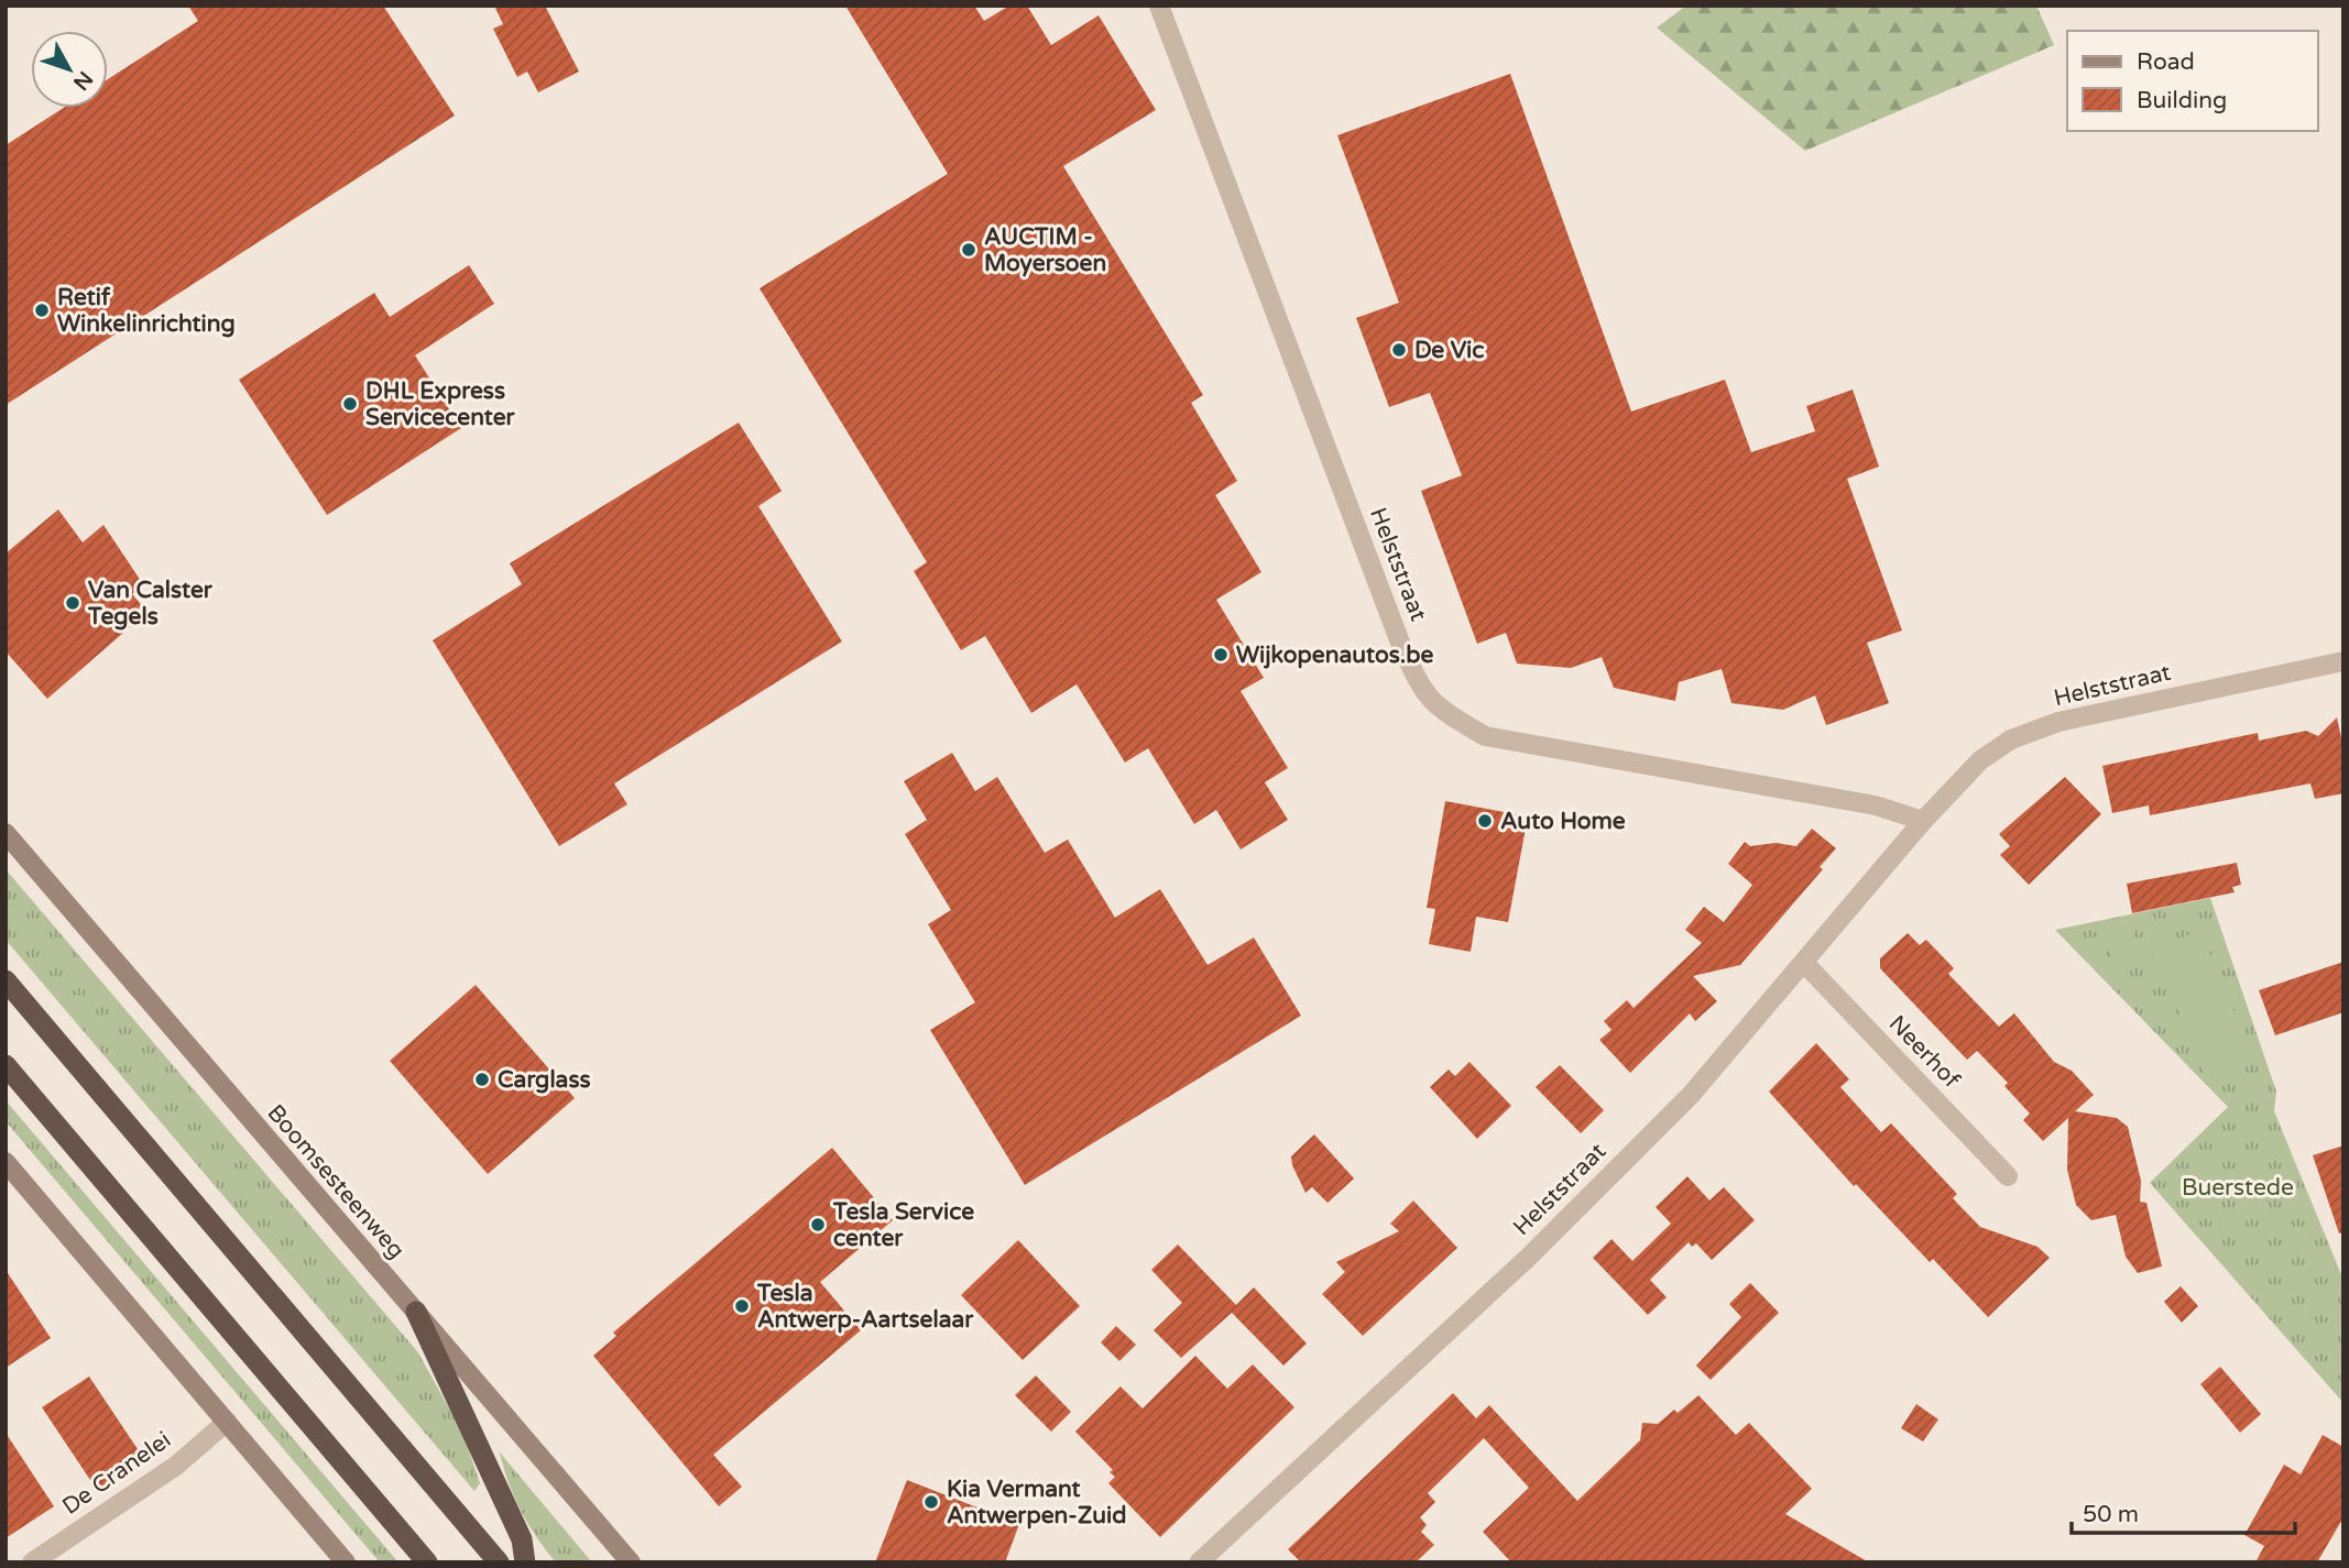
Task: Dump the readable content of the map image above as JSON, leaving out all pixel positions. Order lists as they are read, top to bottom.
{
  "streets": {
    "main road": ["Boomsesteenweg"],
    "street": ["Helststraat", "Neerhof", "De Cranelei"]
  },
  "crossings": [
    ["Helststraat", "Neerhof"]
  ],
  "parks": ["Buerstede"],
  "places": [
    "AUCTIM - Moyersoen",
    "Retif Winkelinrichting",
    "De Vic",
    "DHL Express Servicecenter",
    "Van Calster Tegels",
    "Wijkopenautos.be",
    "Auto Home",
    "Carglass",
    "Tesla Service center",
    "Tesla Antwerp-Aartselaar",
    "Kia Vermant Antwerpen-Zuid"
  ],
  "legend": ["Road", "Building"],
  "scale_bar": "50 m",
  "north": "bottom right"
}
